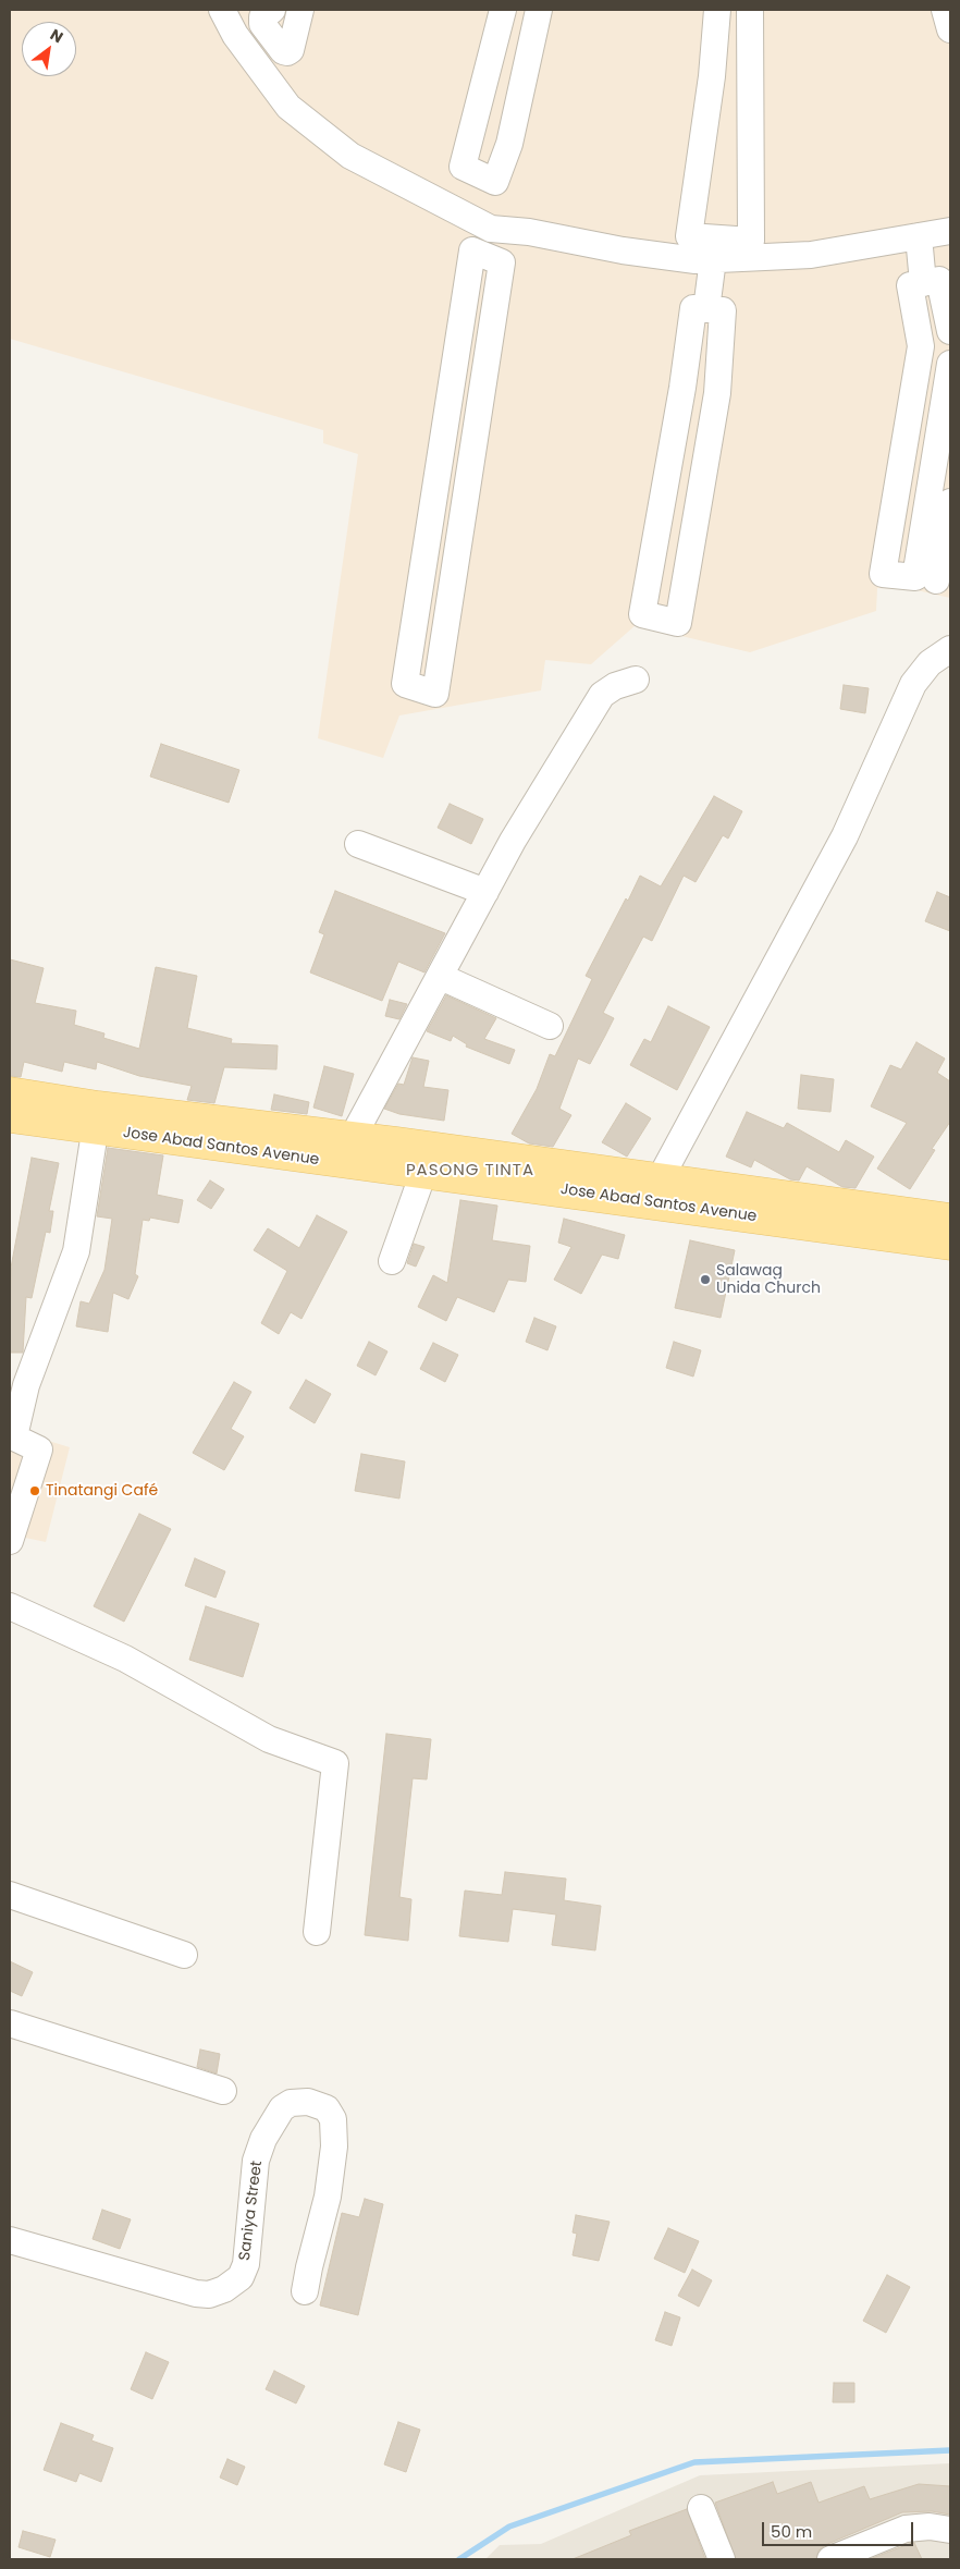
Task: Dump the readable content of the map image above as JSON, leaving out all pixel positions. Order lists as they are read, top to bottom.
{
  "streets": {
    "main road": ["Jose Abad Santos Avenue"],
    "street": ["Saniya Street"]
  },
  "districts": ["PASONG TINTA"],
  "places": ["Salawag Unida Church", "Tinatangi Café"],
  "scale_bar": "50 m",
  "north": "top right"
}
